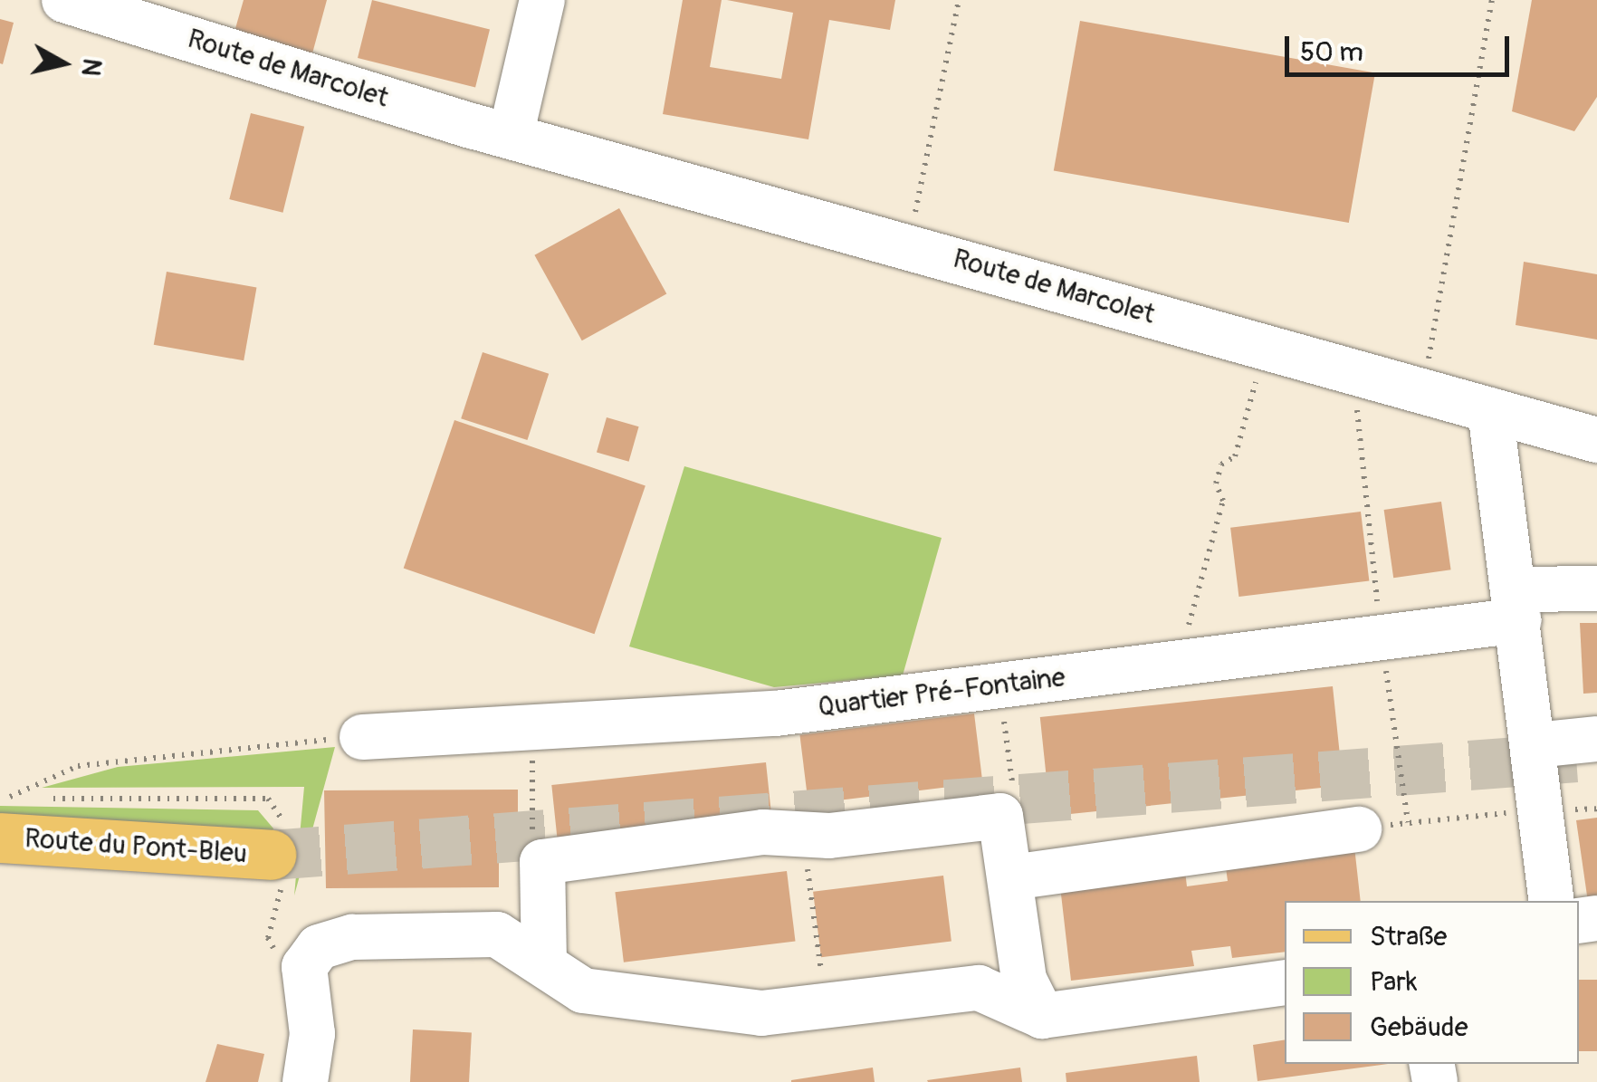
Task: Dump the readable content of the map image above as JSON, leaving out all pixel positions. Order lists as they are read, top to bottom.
{
  "streets": {
    "main road": ["Route du Pont-Bleu"],
    "street": ["Route de Marcolet", "Quartier Pré-Fontaine"]
  },
  "legend": ["Straße", "Park", "Gebäude"],
  "scale_bar": "50 m",
  "north": "right"
}
